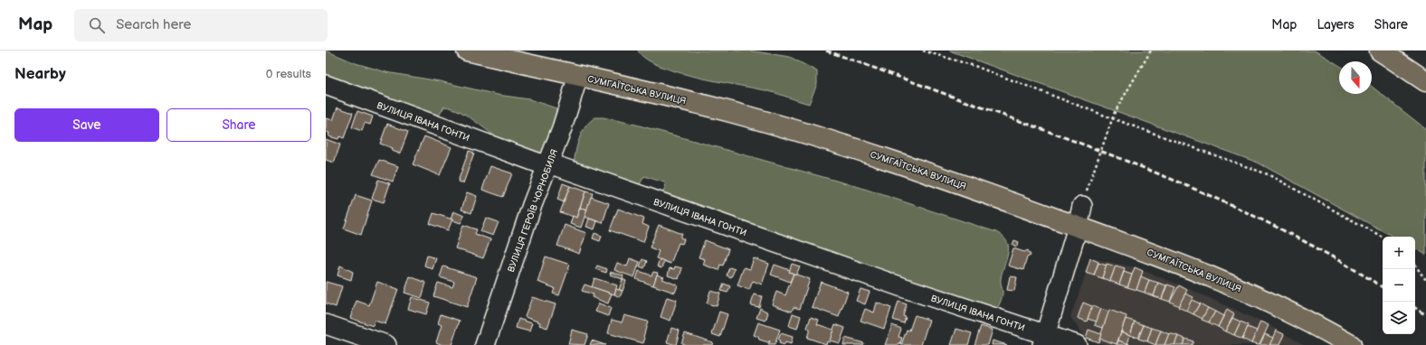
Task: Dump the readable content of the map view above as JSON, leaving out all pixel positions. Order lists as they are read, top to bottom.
{
  "streets": {
    "main road": ["СУМГАЇТСЬКА ВУЛИЦЯ"],
    "street": ["ВУЛИЦЯ ІВАНА ГОНТИ", "ВУЛИЦЯ ГЕРОЇВ ЧОРНОБИЛЯ"]
  },
  "crossings": [
    ["СУМГАЇТСЬКА ВУЛИЦЯ", "ВУЛИЦЯ ГЕРОЇВ ЧОРНОБИЛЯ"],
    ["ВУЛИЦЯ ІВАНА ГОНТИ", "ВУЛИЦЯ ГЕРОЇВ ЧОРНОБИЛЯ"]
  ],
  "north": "bottom",
  "page": {
    "header": "Map",
    "search": "Search here",
    "nav": ["Map", "Layers", "Share"],
    "heading": ["Nearby", "0 results"],
    "buttons": ["Save", "Share"],
    "map_buttons": ["+", "−"]
  }
}
